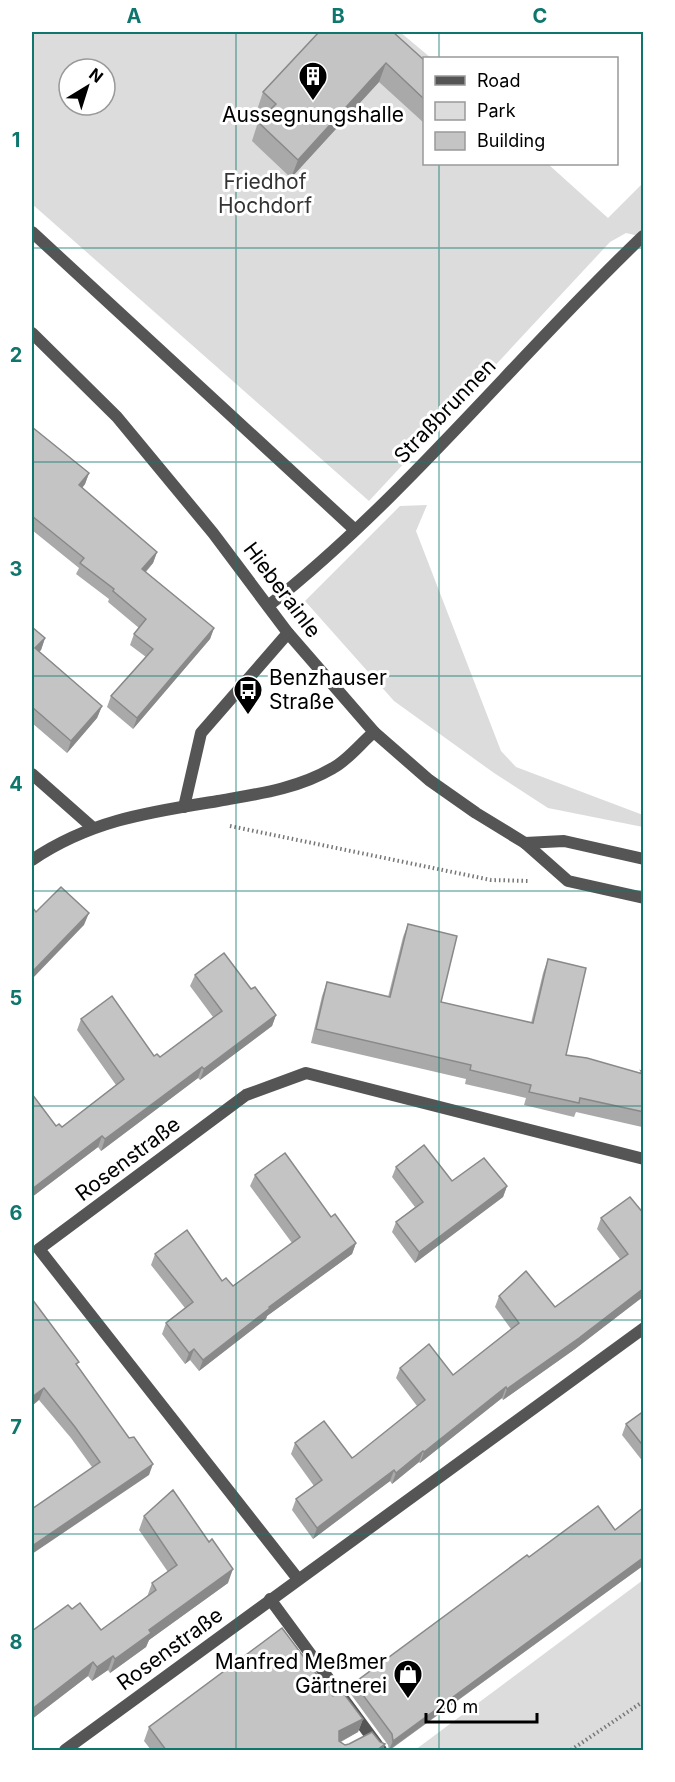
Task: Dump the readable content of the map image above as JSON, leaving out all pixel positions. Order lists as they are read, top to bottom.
{
  "streets": {
    "street": ["Straßbrunnen", "Hieberainle", "Rosenstraße"]
  },
  "crossings": [
    ["Straßbrunnen", "Hieberainle"]
  ],
  "parks": ["Friedhof Hochdorf"],
  "places": {
    "building": ["Aussegnungshalle"],
    "bus stop": ["Benzhauser Straße"],
    "shop": ["Manfred Meßmer Gärtnerei"]
  },
  "legend": ["Road", "Park", "Building"],
  "scale_bar": "20 m",
  "north": "top right",
  "grid": {
    "columns": ["A", "B", "C"],
    "rows": [
      "1",
      "2",
      "3",
      "4",
      "5",
      "6",
      "7",
      "8"
    ]
  }
}
